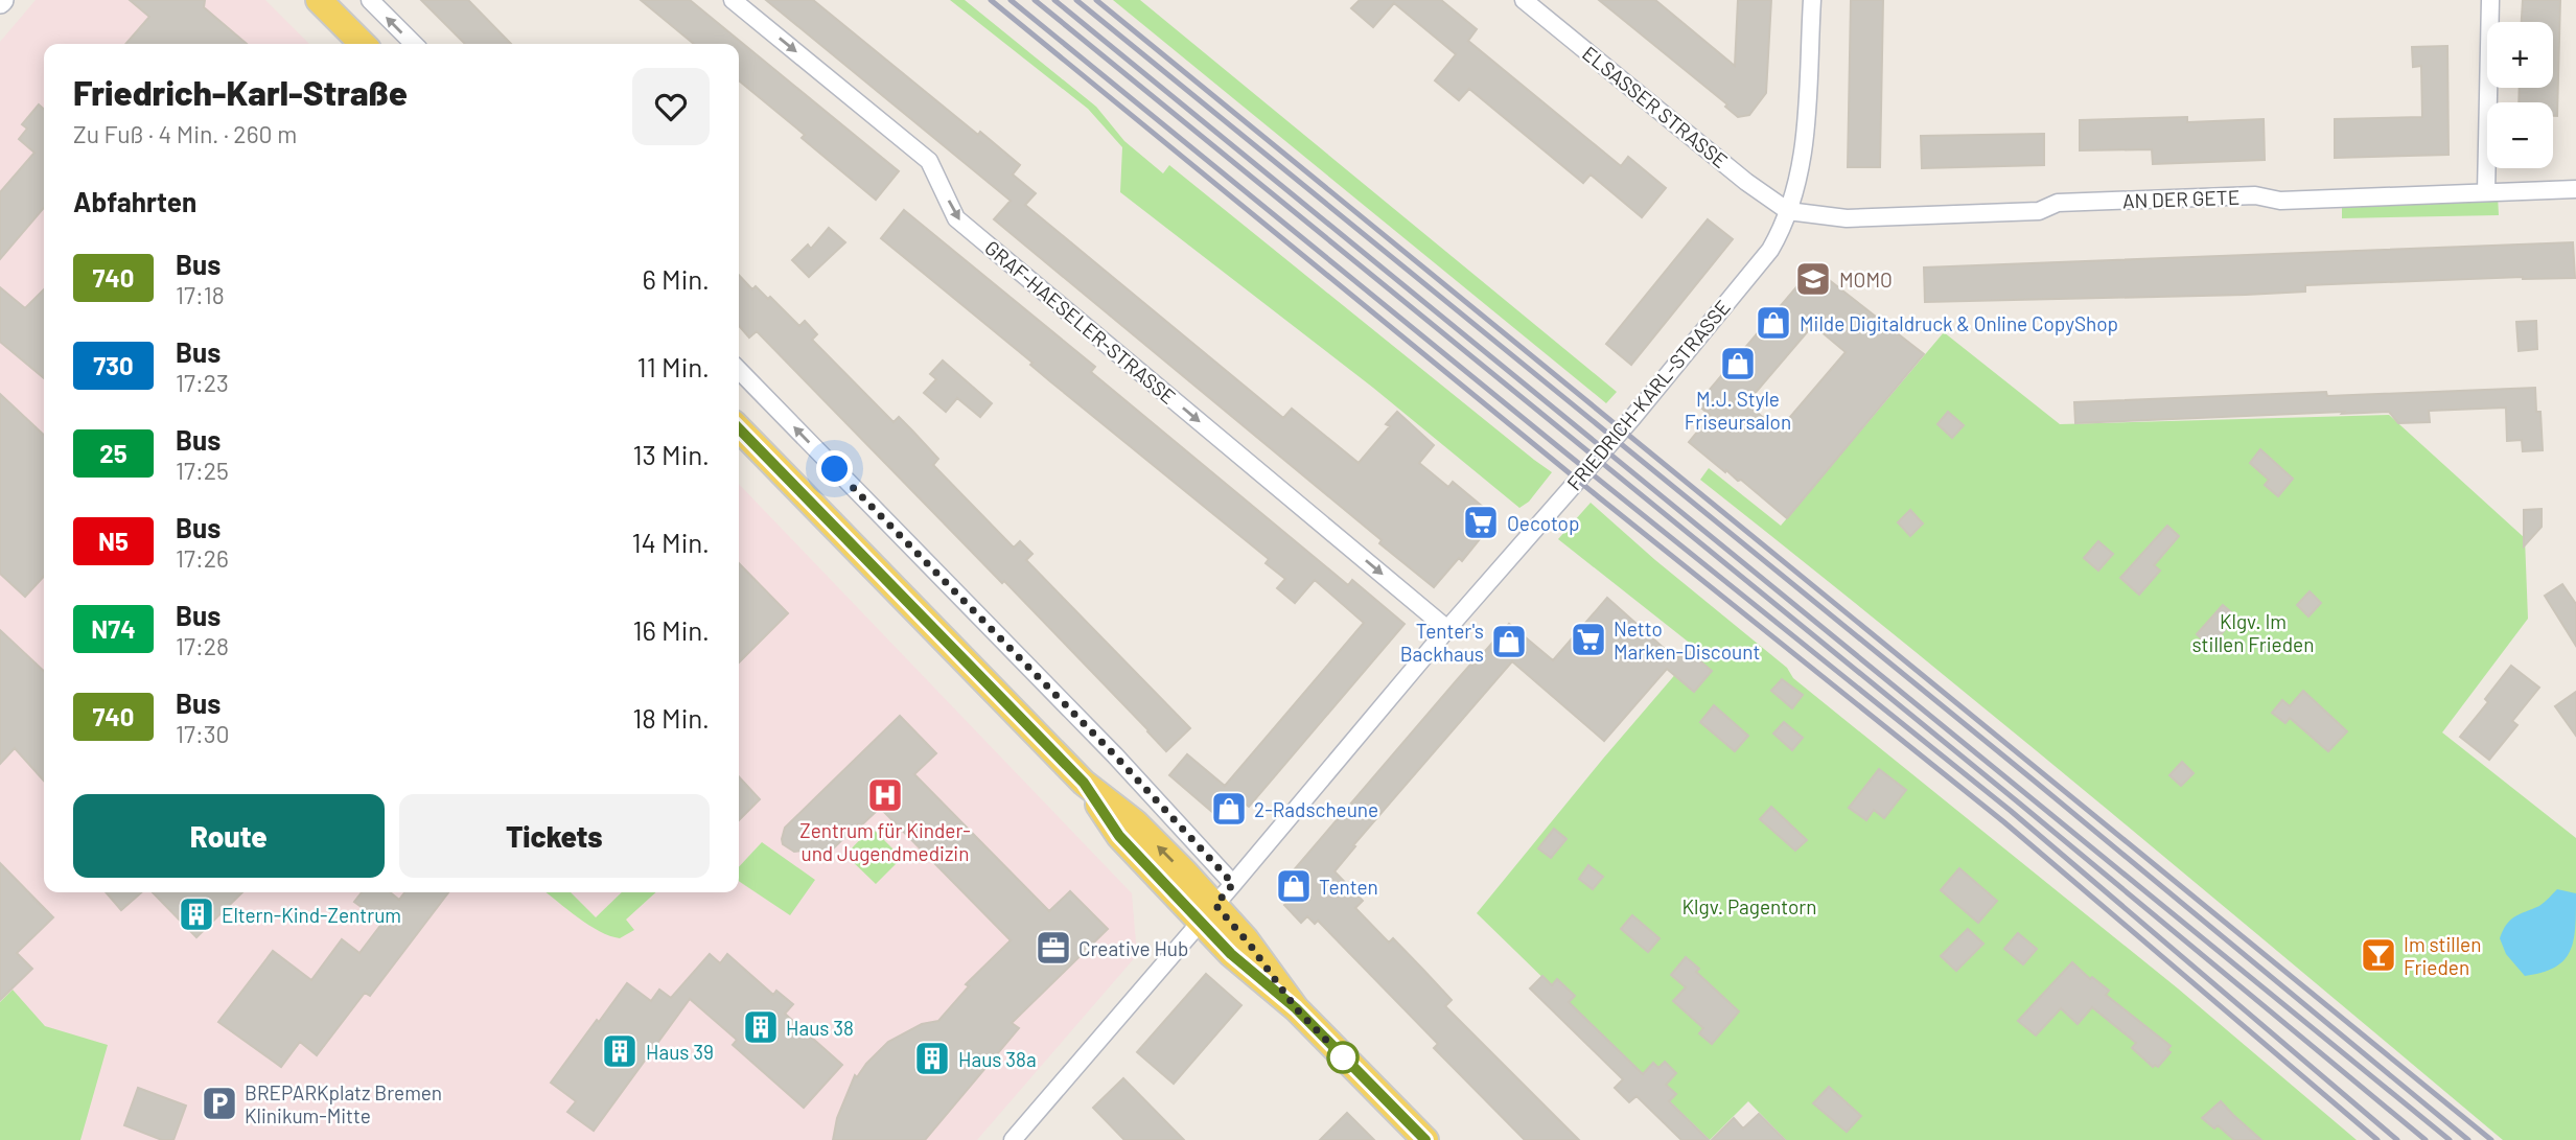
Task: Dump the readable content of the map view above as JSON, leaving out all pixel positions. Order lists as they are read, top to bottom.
{
  "streets": {
    "street": [
      "ELSASSER STRASSE",
      "AN DER GETE",
      "GRAF-HAESELER-STRASSE",
      "FRIEDRICH-KARL-STRASSE"
    ]
  },
  "crossings": [
    ["ELSASSER STRASSE", "AN DER GETE"],
    ["ELSASSER STRASSE", "FRIEDRICH-KARL-STRASSE"],
    ["AN DER GETE", "FRIEDRICH-KARL-STRASSE"],
    ["GRAF-HAESELER-STRASSE", "FRIEDRICH-KARL-STRASSE"]
  ],
  "one_way": ["GRAF-HAESELER-STRASSE"],
  "parks": ["Klgv. Im stillen Frieden", "Klgv. Pagentorn"],
  "places": {
    "school or university": ["MOMO"],
    "shop": [
      "Milde Digitaldruck & Online CopyShop",
      "M.J. Style Friseursalon",
      "Tenter's Backhaus",
      "2-Radscheune",
      "Tenten"
    ],
    "supermarket": ["Oecotop", "Netto Marken-Discount"],
    "hospital": ["Zentrum für Kinder- und Jugendmedizin"],
    "building": [
      "Eltern-Kind-Zentrum",
      "Haus 38",
      "Haus 39",
      "Haus 38a"
    ],
    "office": ["Creative Hub"],
    "bar": ["Im stillen Frieden"],
    "parking": ["BREPARKplatz Bremen Klinikum-Mitte"]
  },
  "lines": ["bus line 740"],
  "page": {
    "map_buttons": ["+", "−"],
    "heading": [
      ["Friedrich-Karl-Straße", "Zu Fuß · 4 Min. · 260 m"],
      "Abfahrten"
    ],
    "list": [
      {
        "mark": "740",
        "name": "Bus",
        "note": "17:18",
        "value": "6 Min."
      },
      {
        "mark": "730",
        "name": "Bus",
        "note": "17:23",
        "value": "11 Min."
      },
      {
        "mark": "25",
        "name": "Bus",
        "note": "17:25",
        "value": "13 Min."
      },
      {
        "mark": "N5",
        "name": "Bus",
        "note": "17:26",
        "value": "14 Min."
      },
      {
        "mark": "N74",
        "name": "Bus",
        "note": "17:28",
        "value": "16 Min."
      },
      {
        "mark": "740",
        "name": "Bus",
        "note": "17:30",
        "value": "18 Min."
      }
    ],
    "buttons": ["Route", "Tickets"]
  }
}
